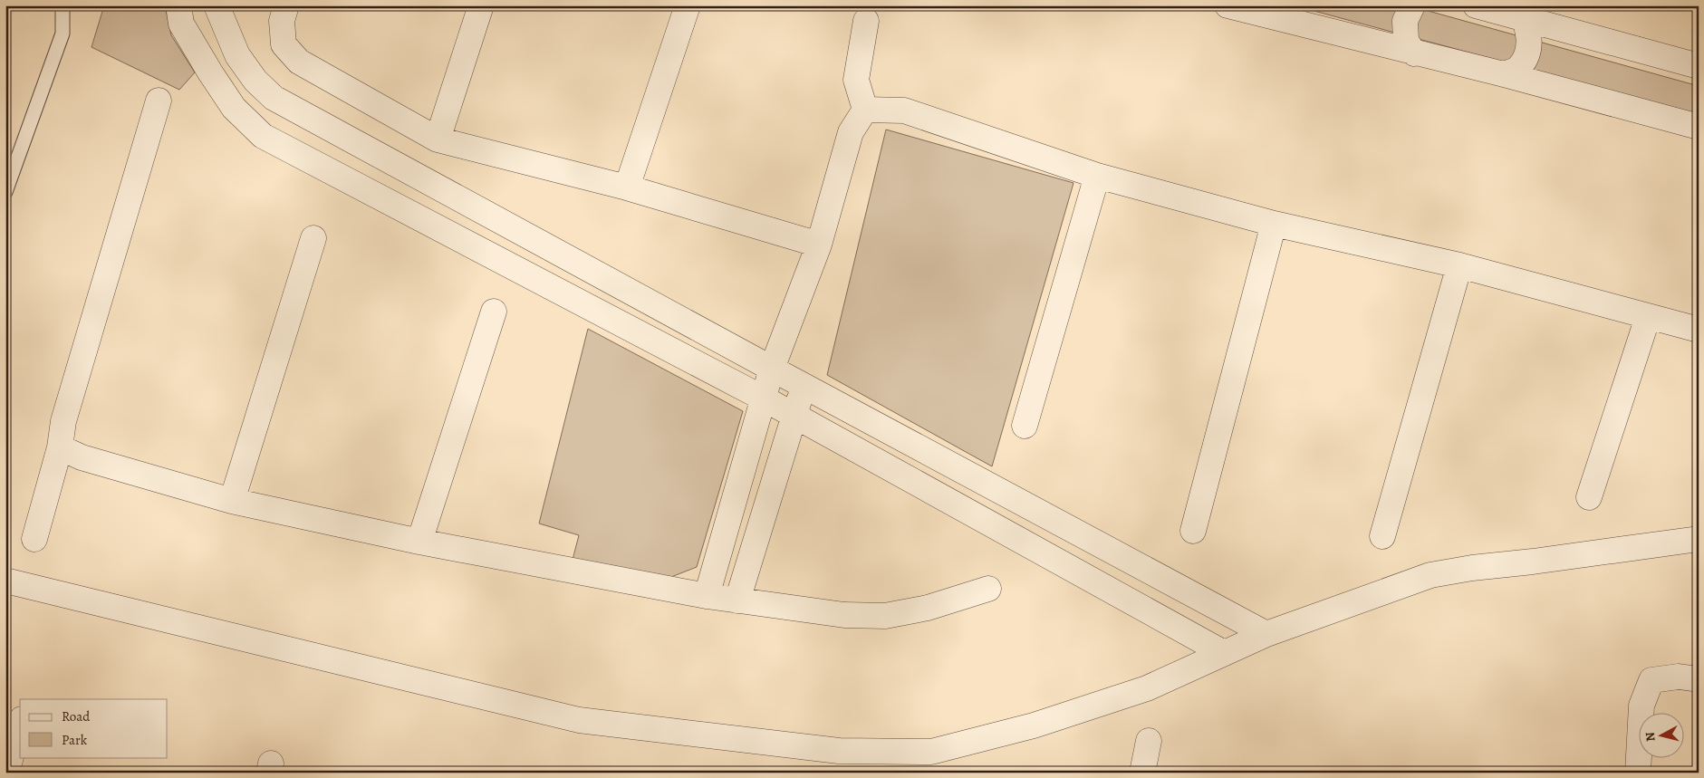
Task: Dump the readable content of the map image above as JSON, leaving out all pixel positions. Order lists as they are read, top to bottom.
{
  "legend": ["Road", "Park"],
  "north": "left"
}
